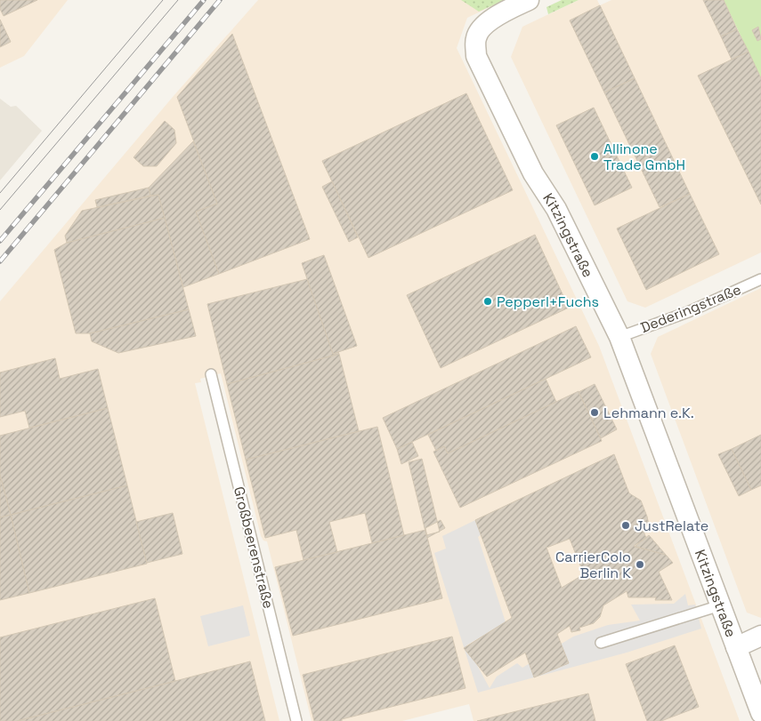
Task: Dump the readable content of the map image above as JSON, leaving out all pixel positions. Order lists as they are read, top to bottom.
{
  "streets": {
    "street": ["Kitzingstraße"],
    "lane": ["Dederingstraße", "Großbeerenstraße"]
  },
  "crossings": [
    ["Kitzingstraße", "Dederingstraße"]
  ],
  "places": [
    "Allinone Trade GmbH",
    "Pepperl+Fuchs",
    "Lehmann e.K.",
    "JustRelate",
    "CarrierColo Berlin K"
  ]
}
